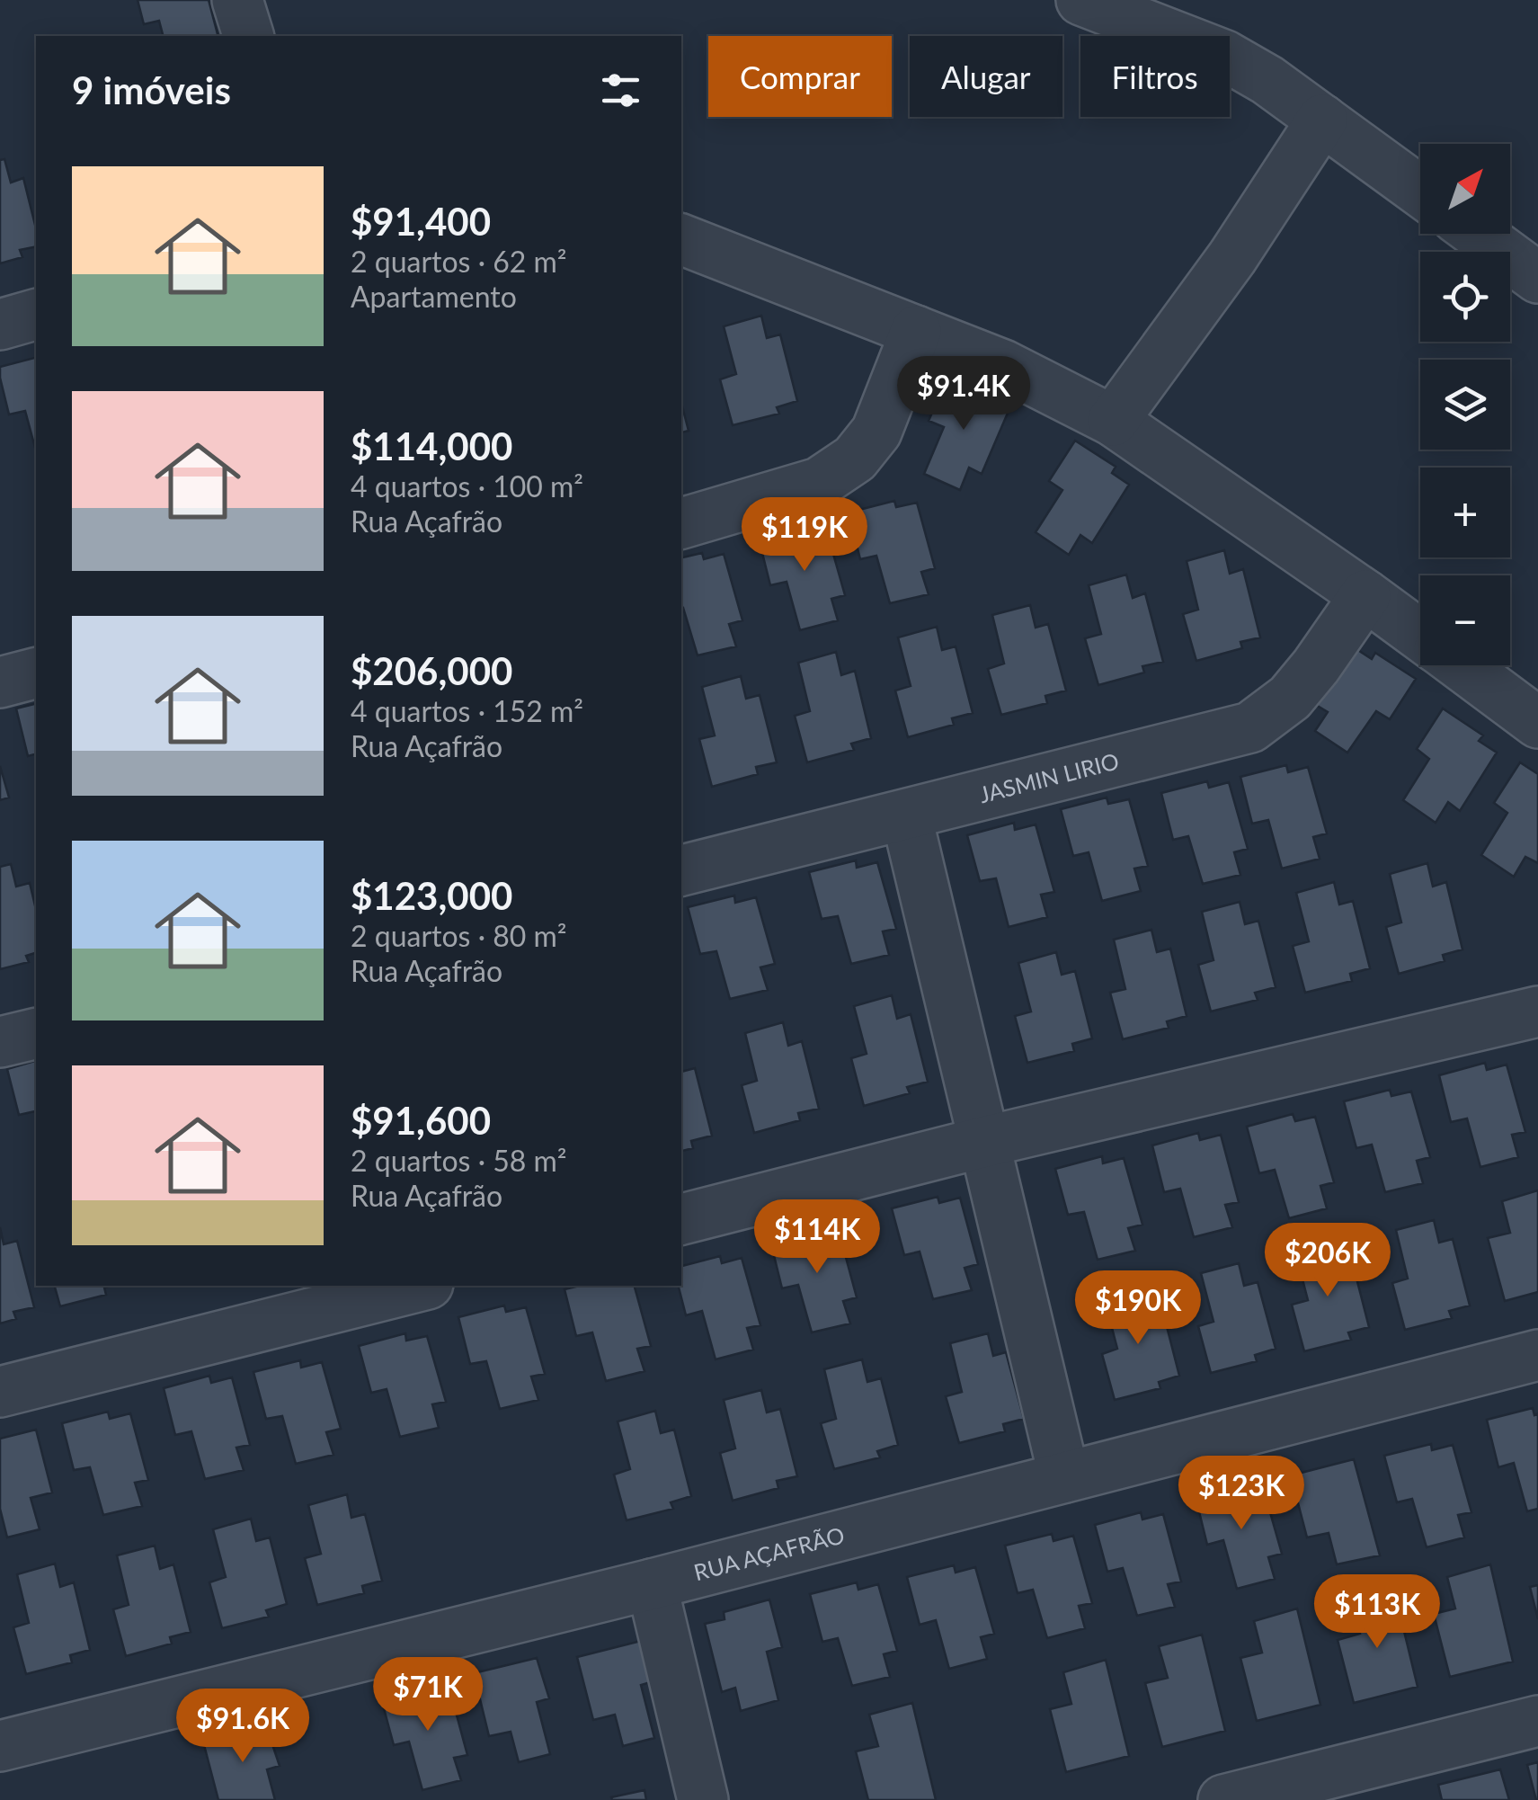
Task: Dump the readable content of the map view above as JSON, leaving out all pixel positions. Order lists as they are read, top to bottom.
{
  "streets": {
    "street": ["JASMIN LIRIO", "RUA AÇAFRÃO"]
  },
  "north": "top right",
  "page": {
    "chip": ["Comprar", "Alugar", "Filtros"],
    "heading": "9 imóveis",
    "map_buttons": ["+", "−"],
    "list": [
      {
        "name": "$91,400",
        "note": "2 quartos · 62 m² · Apartamento"
      },
      {
        "name": "$114,000",
        "note": "4 quartos · 100 m² · Rua Açafrão"
      },
      {
        "name": "$206,000",
        "note": "4 quartos · 152 m² · Rua Açafrão"
      },
      {
        "name": "$123,000",
        "note": "2 quartos · 80 m² · Rua Açafrão"
      },
      {
        "name": "$91,600",
        "note": "2 quartos · 58 m² · Rua Açafrão"
      }
    ],
    "price": [
      "$91.4K",
      "$119K",
      "$114K",
      "$206K",
      "$190K",
      "$123K",
      "$113K",
      "$71K",
      "$91.6K"
    ]
  }
}
